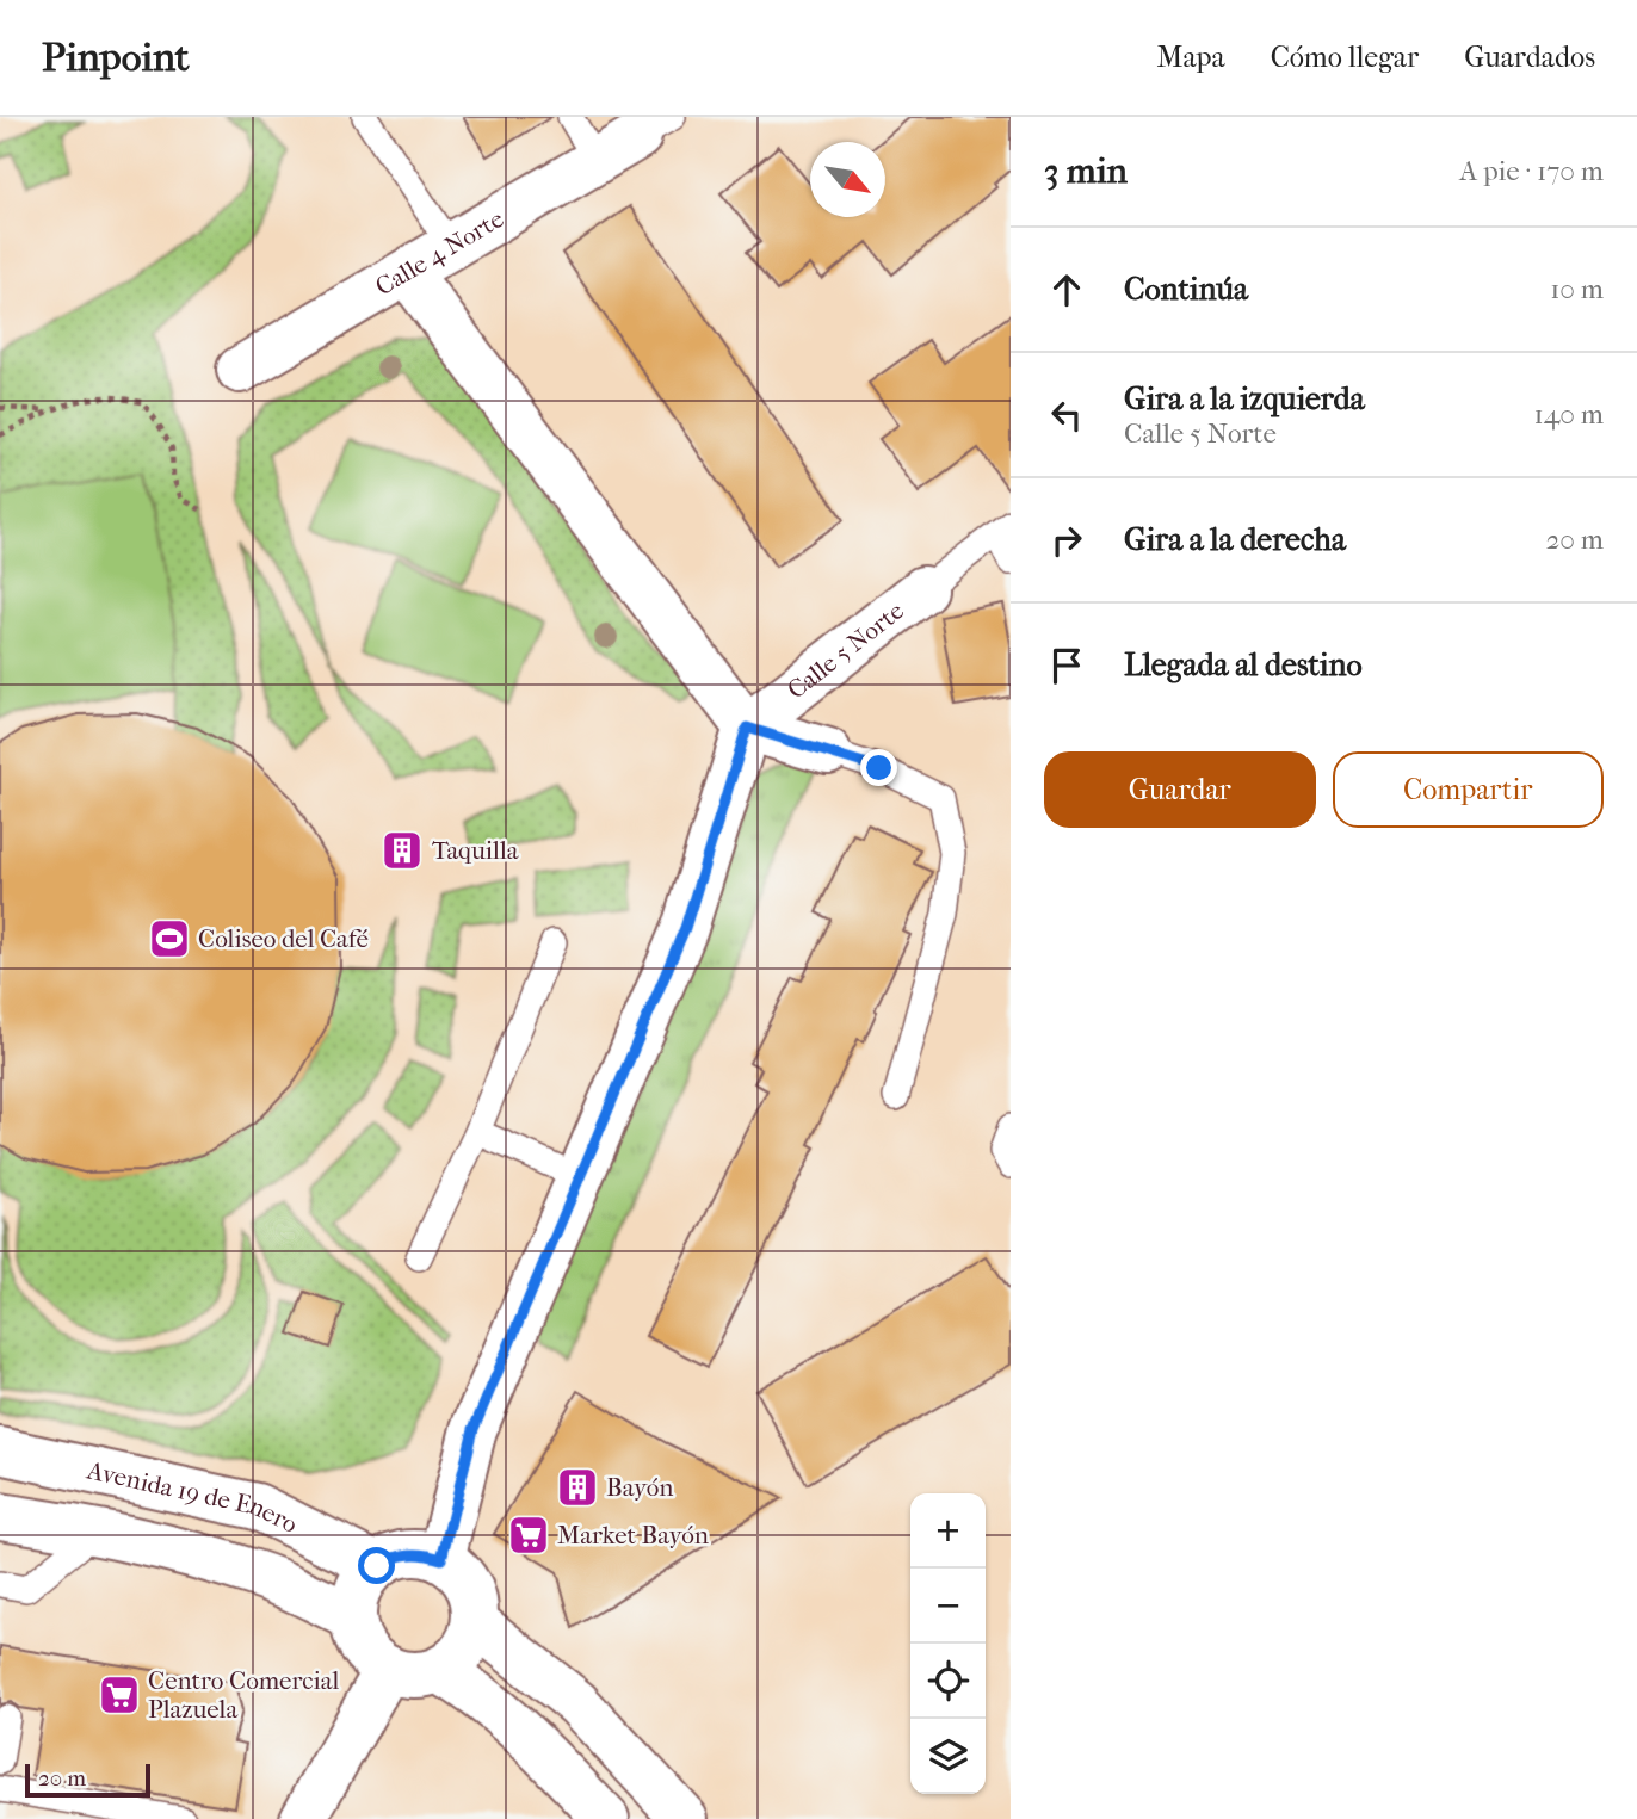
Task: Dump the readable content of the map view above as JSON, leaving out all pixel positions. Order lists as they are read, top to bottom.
{
  "streets": {
    "street": ["Calle 4 Norte", "Calle 5 Norte", "Avenida 19 de Enero"]
  },
  "places": {
    "building": ["Taquilla", "Bayón"],
    "sports": ["Coliseo del Café"],
    "supermarket": ["Market Bayón", "Centro Comercial Plazuela"]
  },
  "scale_bar": "20 m",
  "north": "bottom right",
  "page": {
    "header": "Pinpoint",
    "nav": ["Mapa", "Cómo llegar", "Guardados"],
    "heading": ["3 min", "A pie · 170 m"],
    "list": [
      ["Continúa", "10 m"],
      ["Gira a la izquierda", "Calle 5 Norte", "140 m"],
      ["Gira a la derecha", "20 m"],
      "Llegada al destino"
    ],
    "buttons": ["Guardar", "Compartir"],
    "map_buttons": ["+", "−"],
    "scale": "20 m"
  }
}
